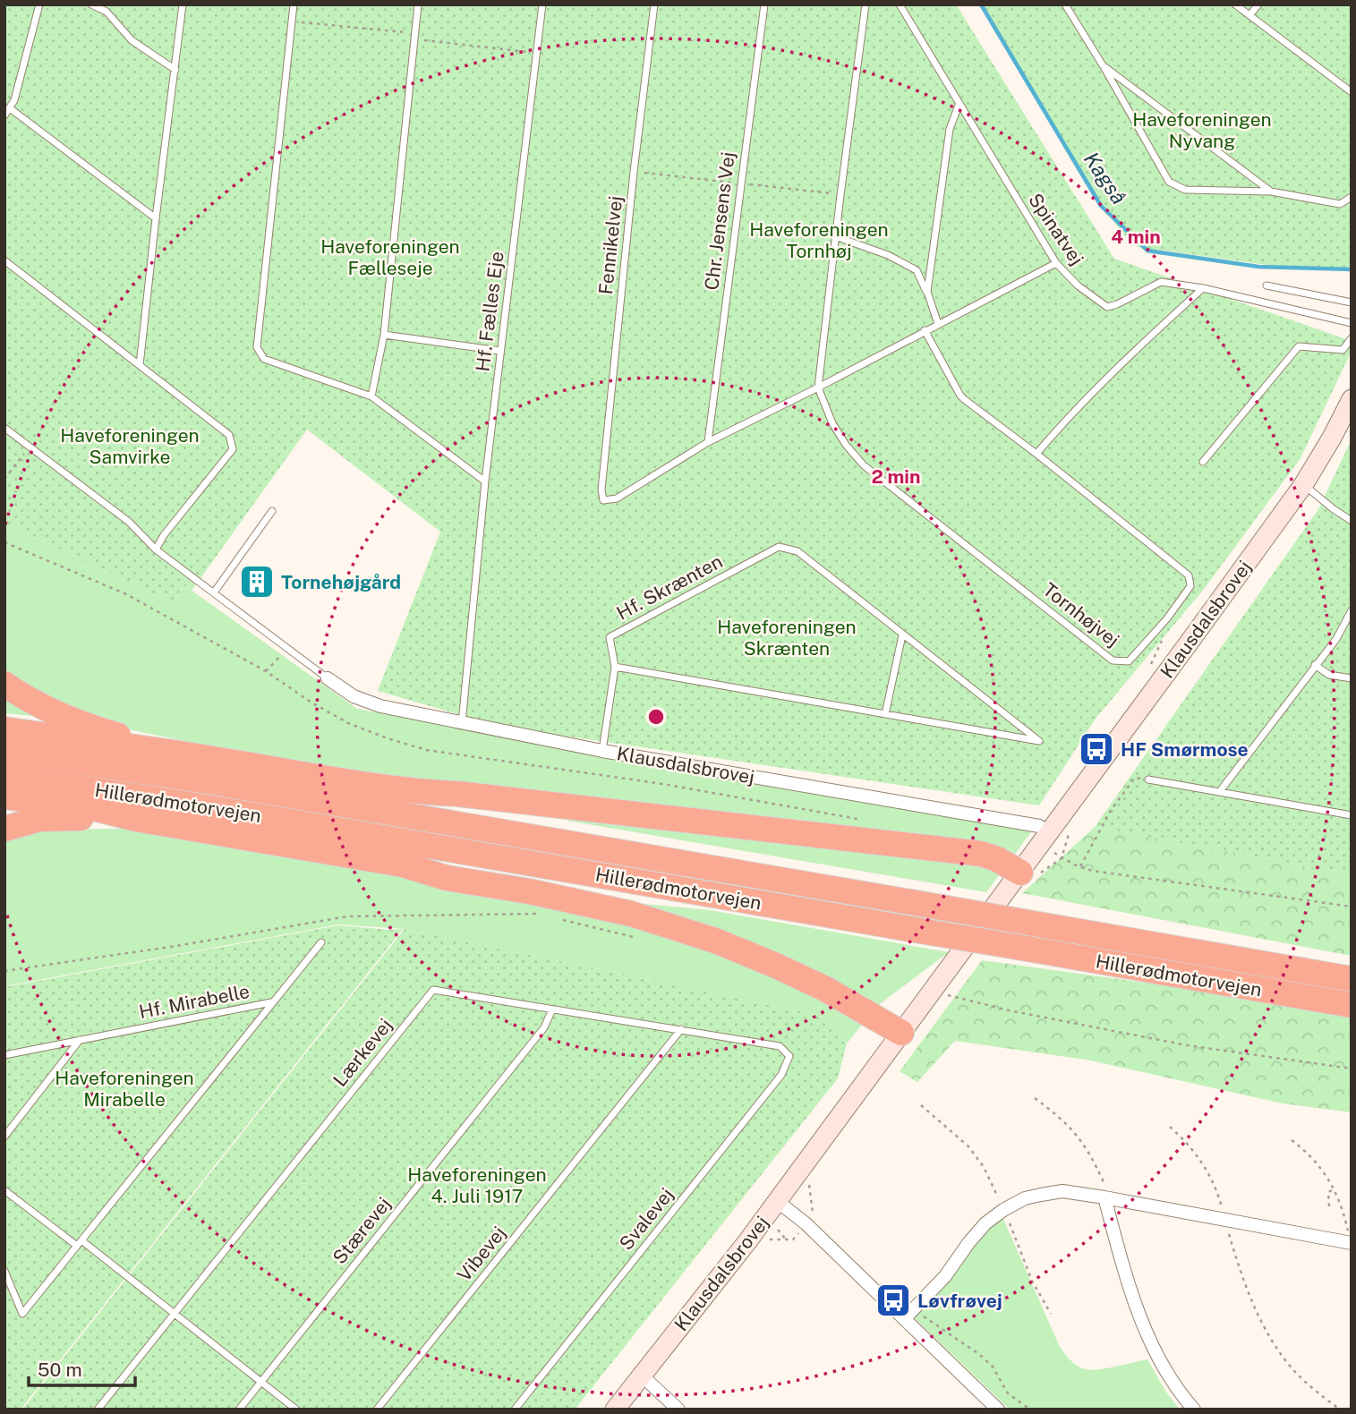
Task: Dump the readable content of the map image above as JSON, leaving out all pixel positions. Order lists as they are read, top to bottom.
{
  "streets": {
    "highway": ["Hillerødmotorvejen"],
    "street": ["Klausdalsbrovej"],
    "lane": [
      "Chr. Jensens Vej",
      "Spinatvej",
      "Fennikelvej",
      "Hf. Fælles Eje",
      "Hf. Skrænten",
      "Tornhøjvej",
      "Hf. Mirabelle",
      "Lærkevej",
      "Svalevej",
      "Stærevej",
      "Vibevej"
    ]
  },
  "crossings": [
    ["Chr. Jensens Vej", "Fennikelvej"],
    ["Hf. Fælles Eje", "Klausdalsbrovej"],
    ["Lærkevej", "Svalevej"],
    ["Lærkevej", "Stærevej"],
    ["Lærkevej", "Vibevej"]
  ],
  "water": ["Kagså"],
  "parks": [
    "Haveforeningen Nyvang",
    "Haveforeningen Tornhøj",
    "Haveforeningen Fælleseje",
    "Haveforeningen Samvirke",
    "Haveforeningen Skrænten",
    "Haveforeningen Mirabelle",
    "Haveforeningen 4. Juli 1917"
  ],
  "places": {
    "building": ["Tornehøjgård"],
    "bus stop": ["HF Smørmose", "Løvfrøvej"]
  },
  "scale_bar": "50 m",
  "rings": ["4 min", "2 min"]
}
